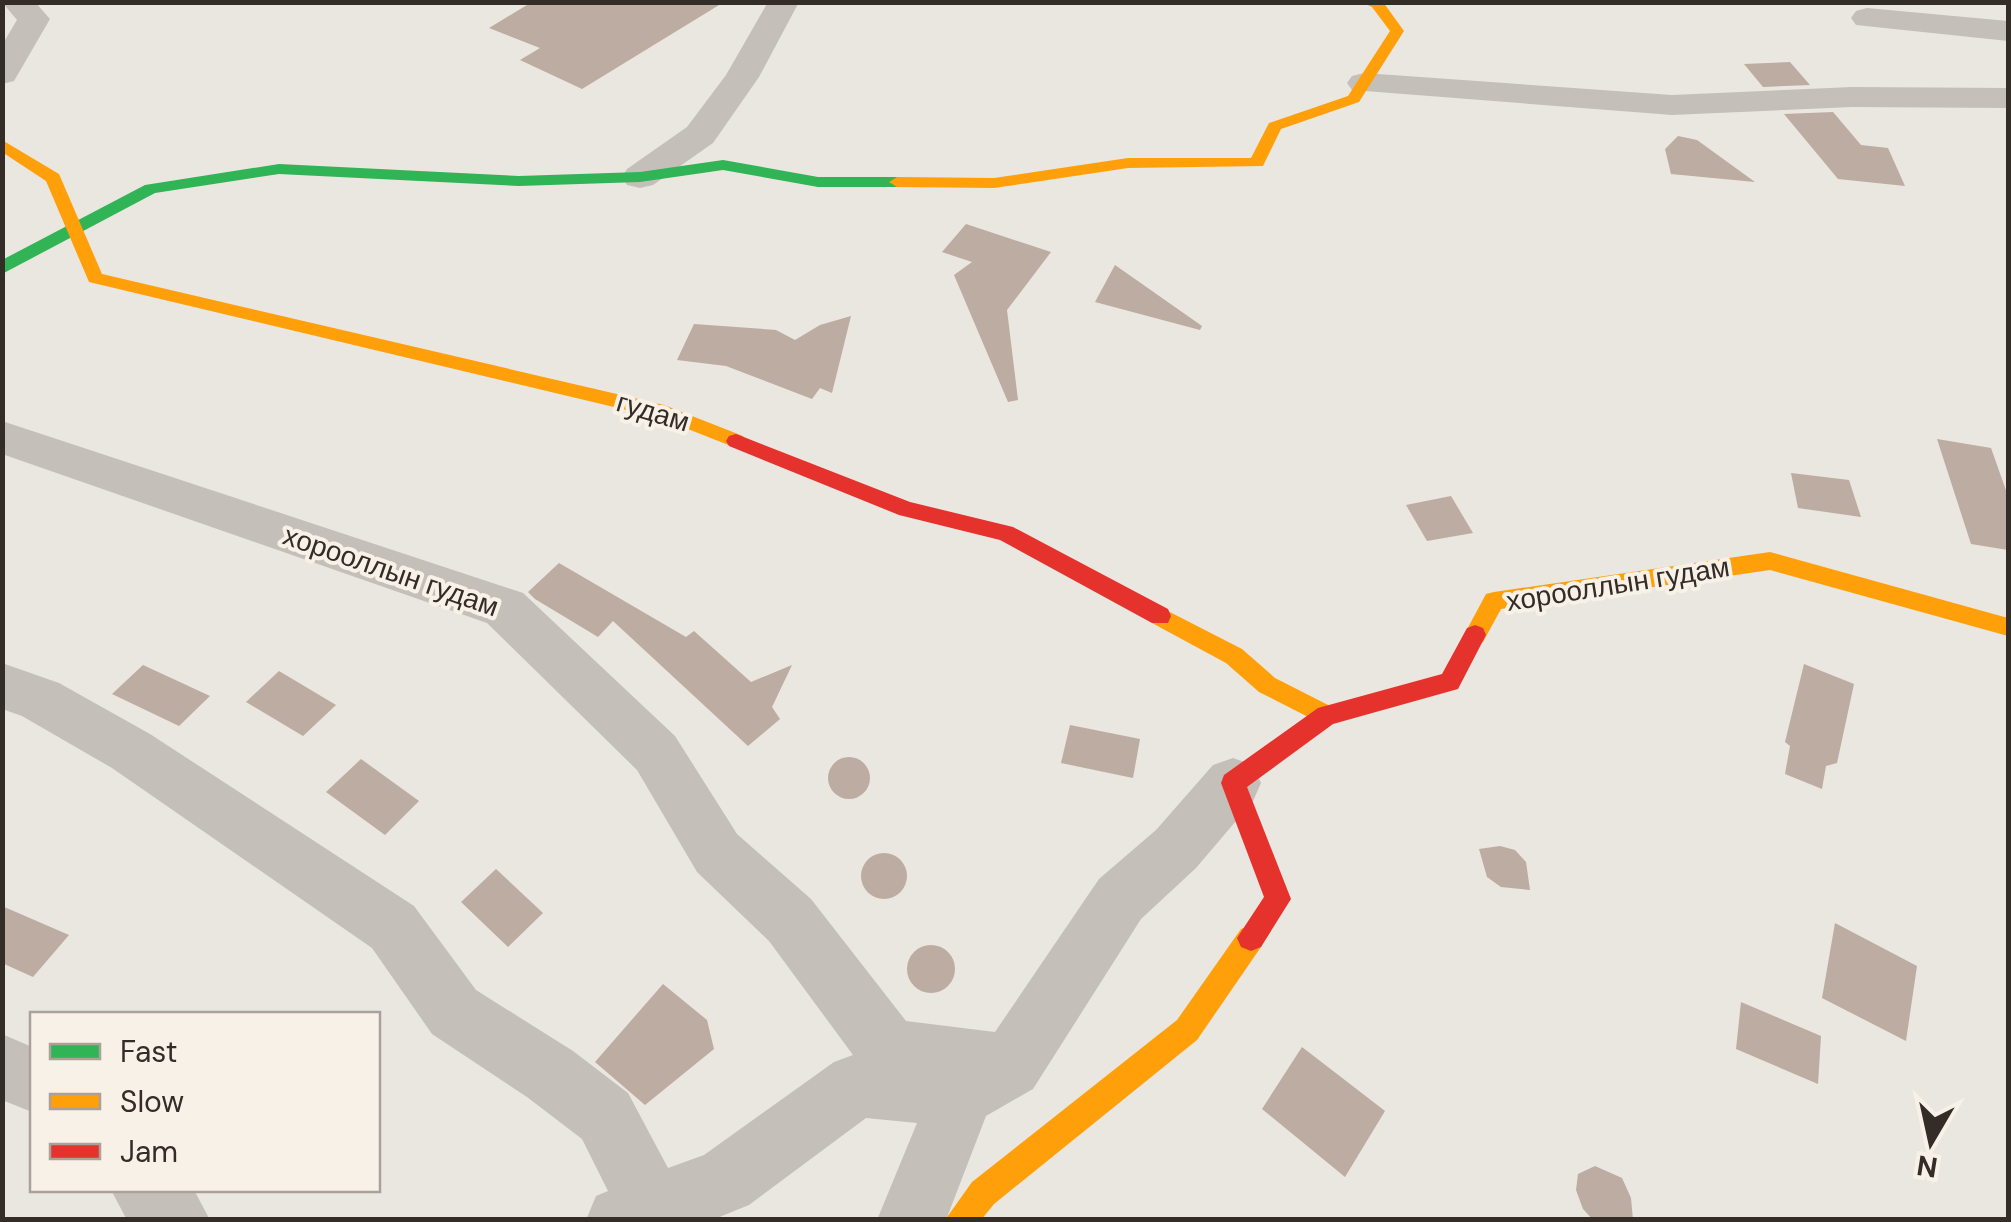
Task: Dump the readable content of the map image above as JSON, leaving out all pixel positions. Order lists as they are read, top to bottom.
{
  "streets": {
    "street": ["гудам", "хорооллын гудам"]
  },
  "crossings": [
    ["гудам", "хорооллын гудам"]
  ],
  "legend": ["Fast", "Slow", "Jam"],
  "north": "bottom"
}
